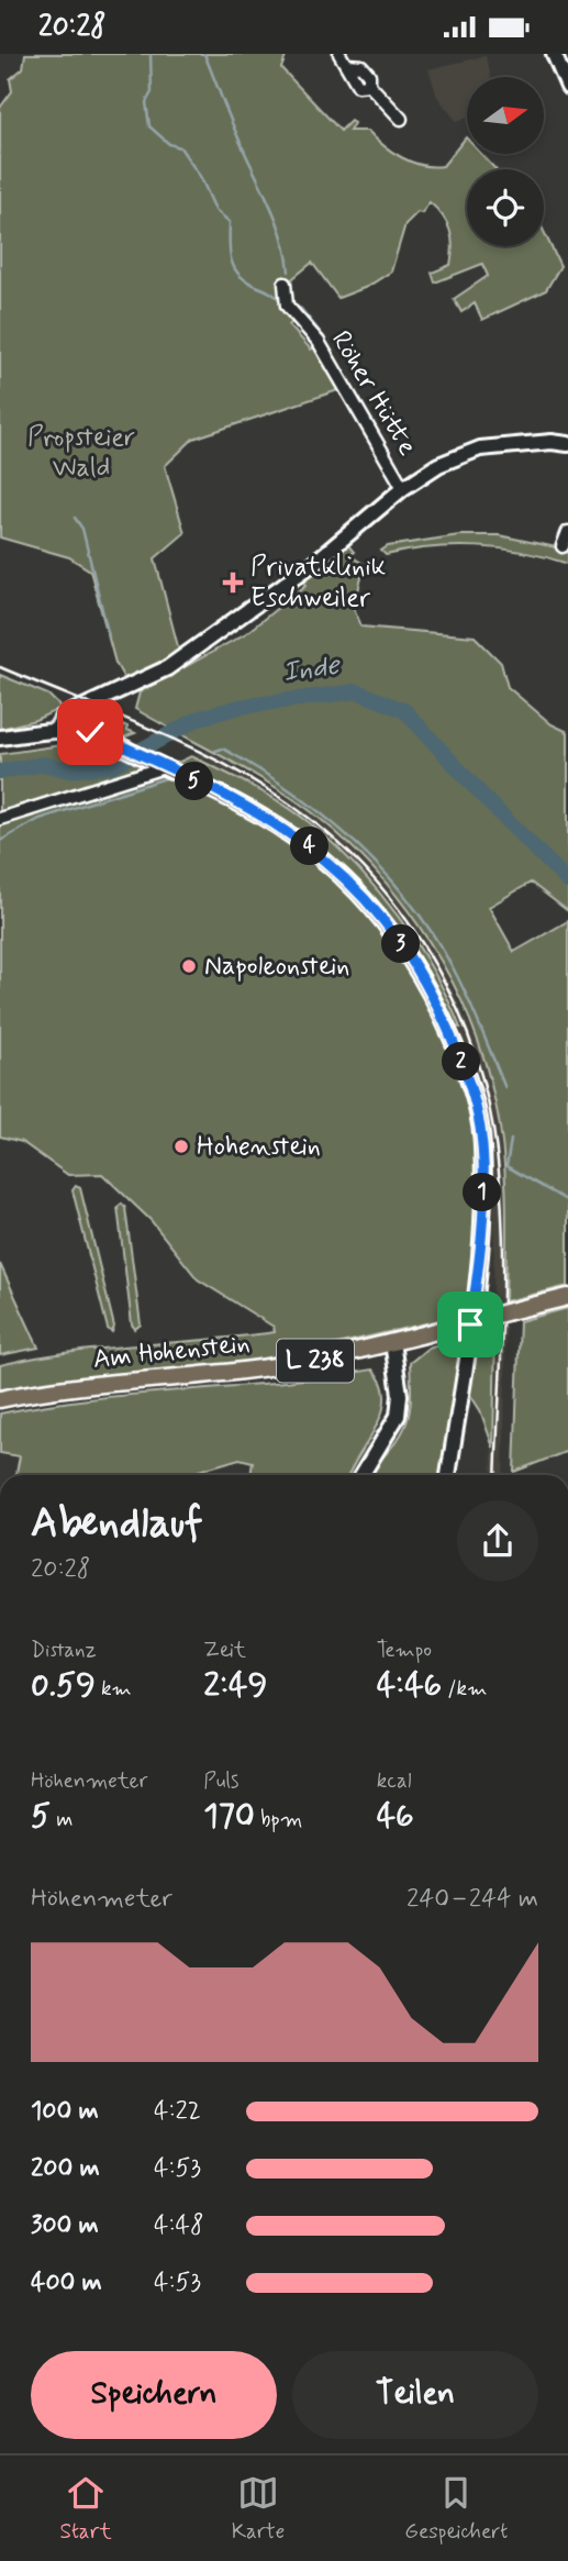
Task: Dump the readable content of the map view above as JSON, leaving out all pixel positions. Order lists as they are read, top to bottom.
{
  "streets": {
    "main road": ["Am Hohenstein", "L 238"],
    "street": ["Röher Hütte"]
  },
  "crossings": [
    ["Am Hohenstein", "L 238"]
  ],
  "water": ["Inde"],
  "parks": ["Propsteier Wald"],
  "places": {
    "health": ["Privatklinik Eschweiler"],
    "other": ["Napoleonstein", "Hohenstein"]
  },
  "north": "right",
  "page": {
    "status": "20:28",
    "pins": [
      "5",
      "4",
      "3",
      "2",
      "1"
    ],
    "heading": ["Abendlauf", "20:28"],
    "stats": [
      ["Distanz", "0.59 km"],
      ["Zeit", "2:49"],
      ["Tempo", "4:46 /km"],
      ["Höhenmeter", "5 m"],
      ["Puls", "170 bpm"],
      ["kcal", "46"]
    ],
    "chart": ["Höhenmeter", "240–244 m"],
    "list": [
      {
        "name": "100 m",
        "note": "4:22"
      },
      {
        "name": "200 m",
        "note": "4:53"
      },
      {
        "name": "300 m",
        "note": "4:48"
      },
      {
        "name": "400 m",
        "note": "4:53"
      }
    ],
    "buttons": ["Speichern", "Teilen"],
    "tabs": ["Start", "Karte", "Gespeichert"]
  }
}
